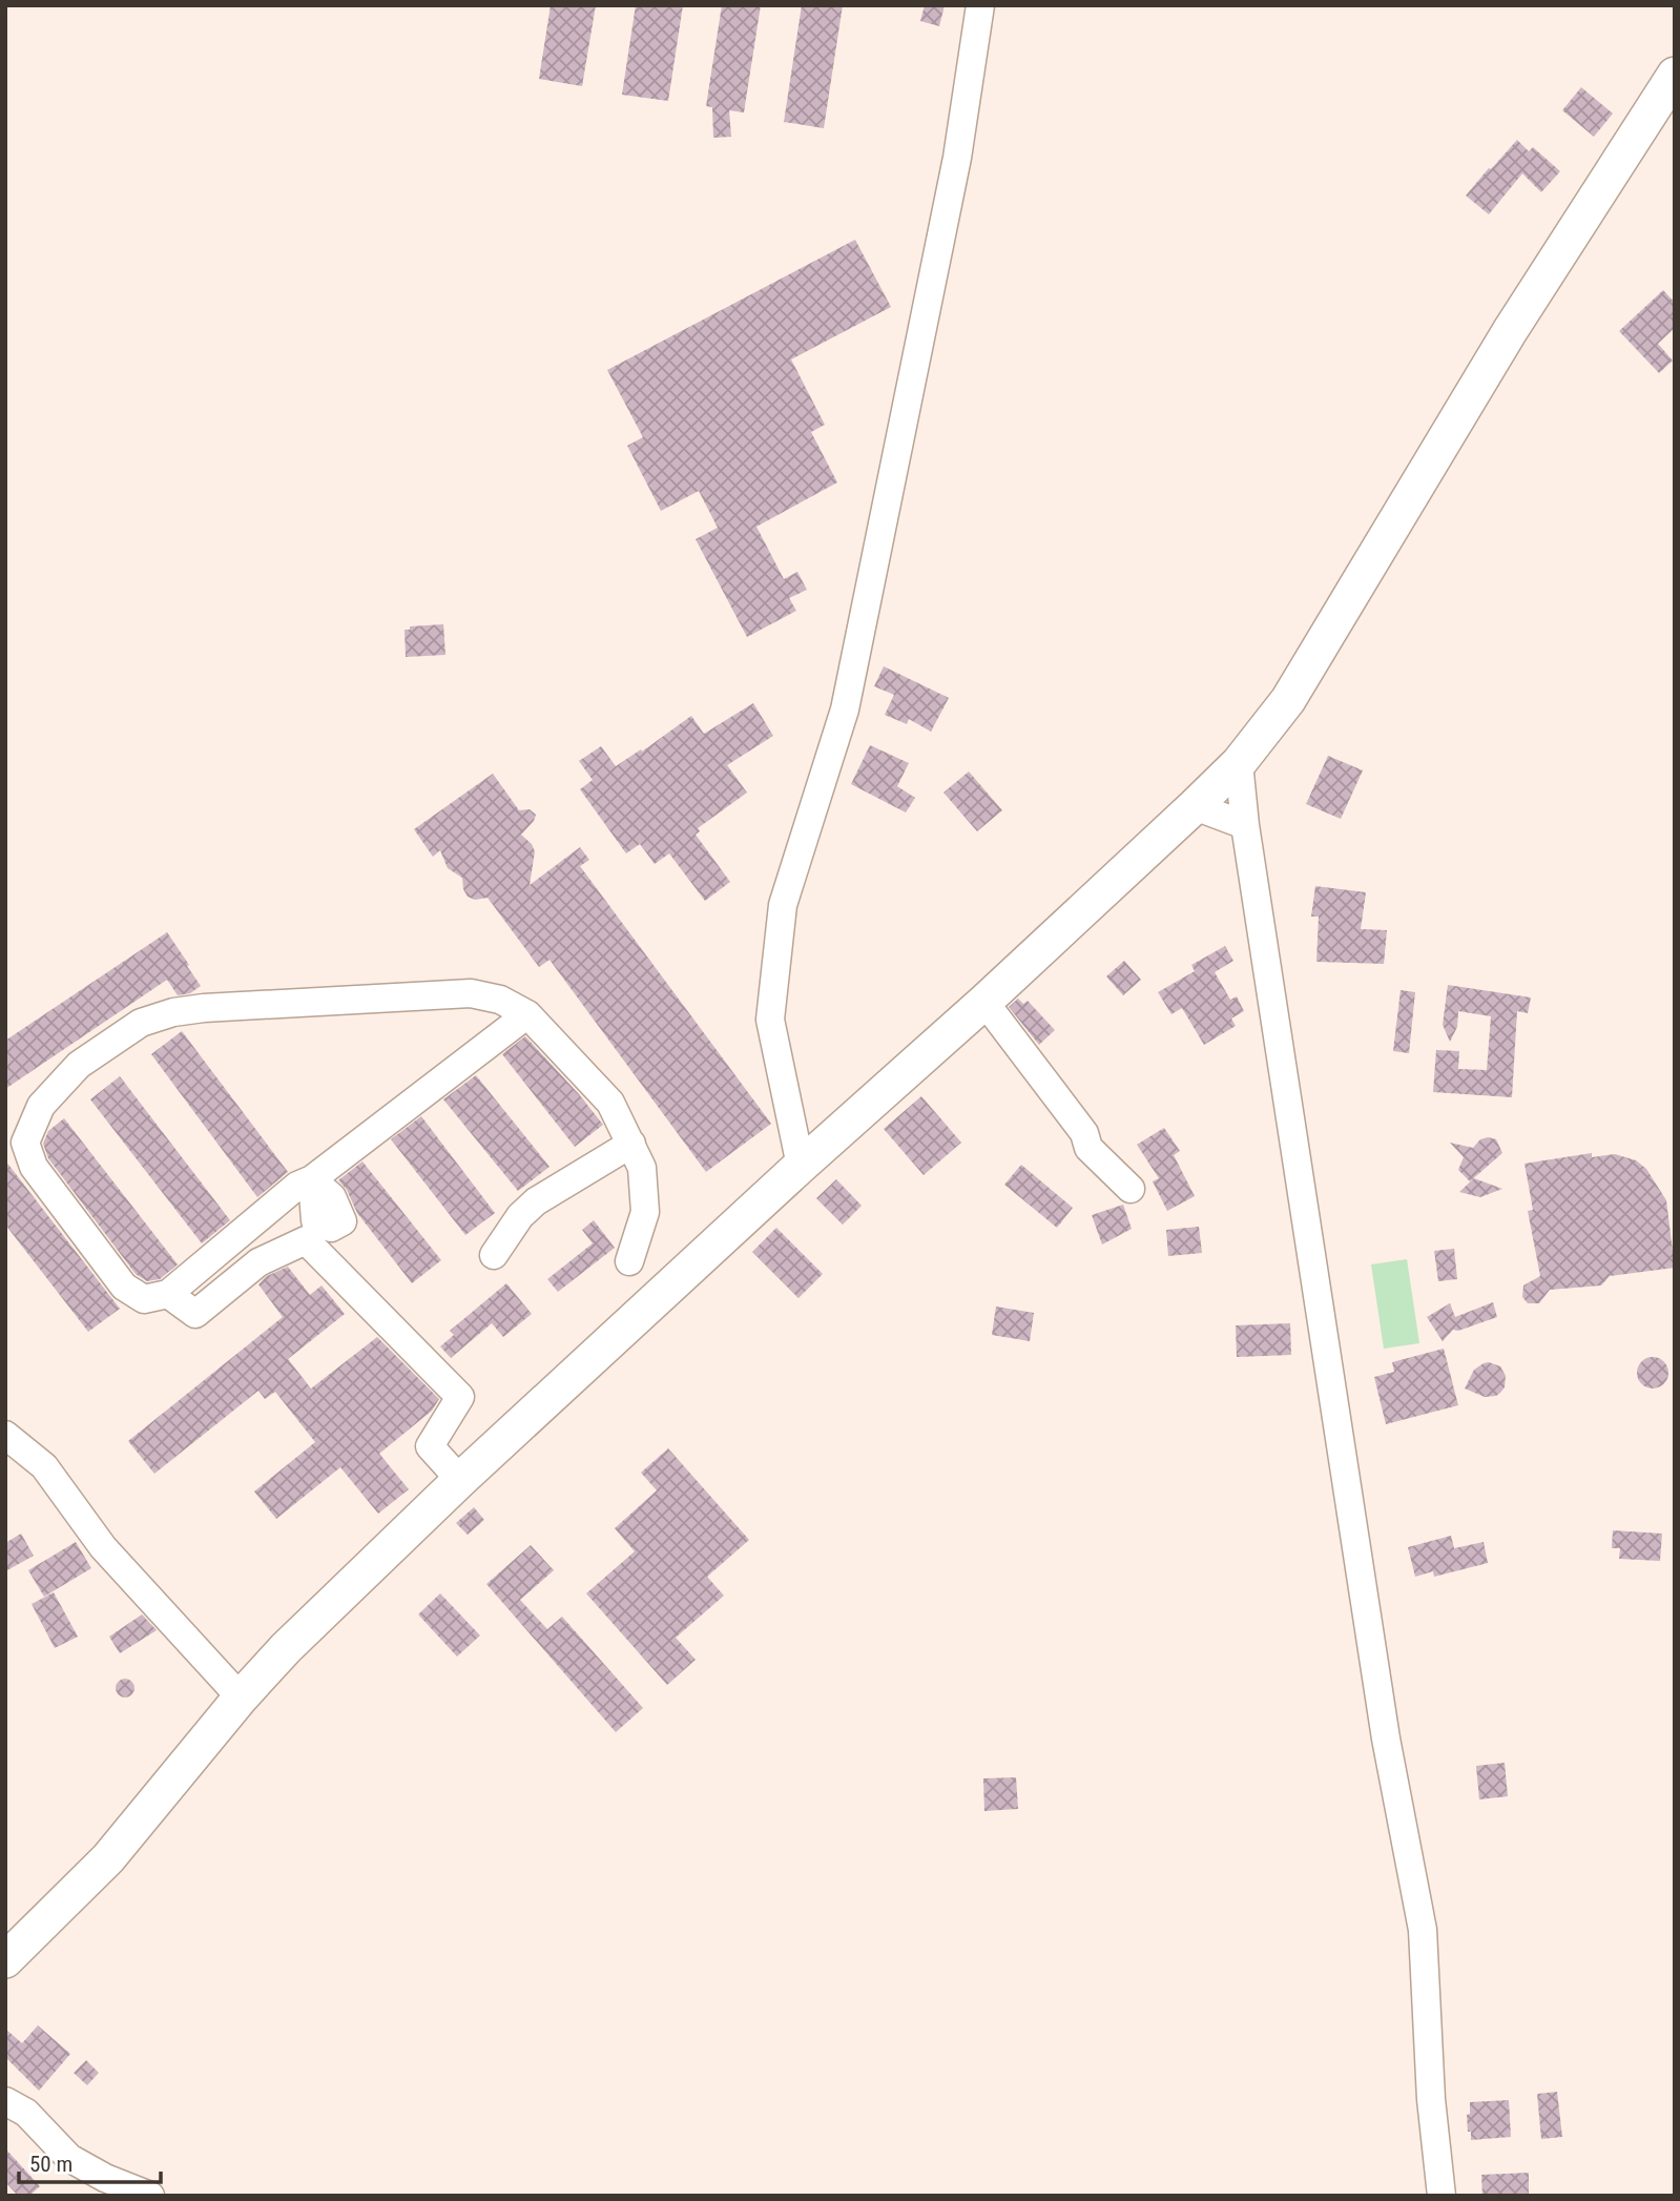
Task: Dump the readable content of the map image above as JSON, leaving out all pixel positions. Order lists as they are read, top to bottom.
{
  "scale_bar": "50 m"
}
